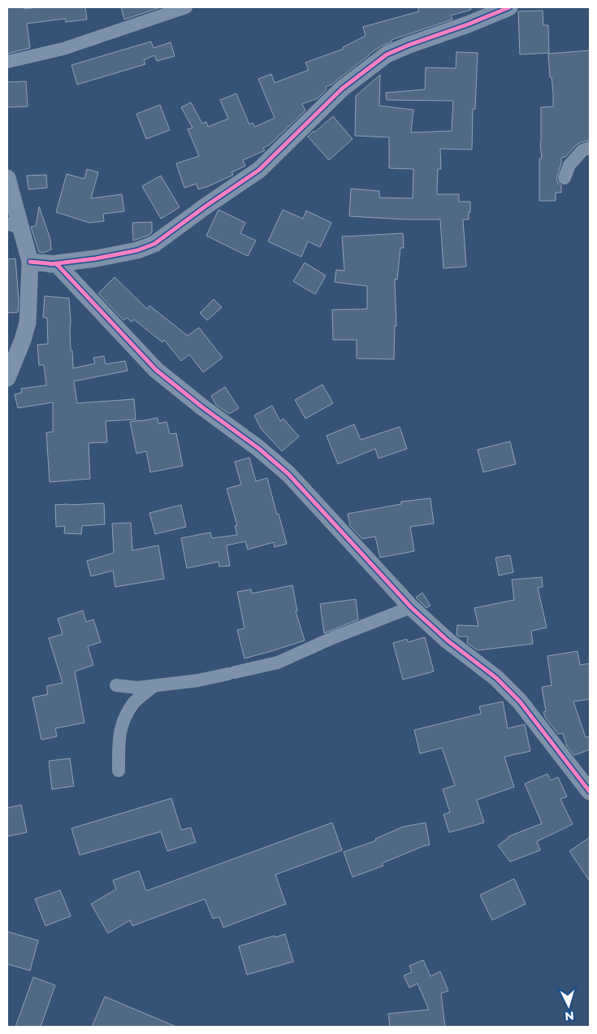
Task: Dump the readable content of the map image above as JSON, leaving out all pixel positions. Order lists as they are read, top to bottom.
{
  "north": "bottom"
}
